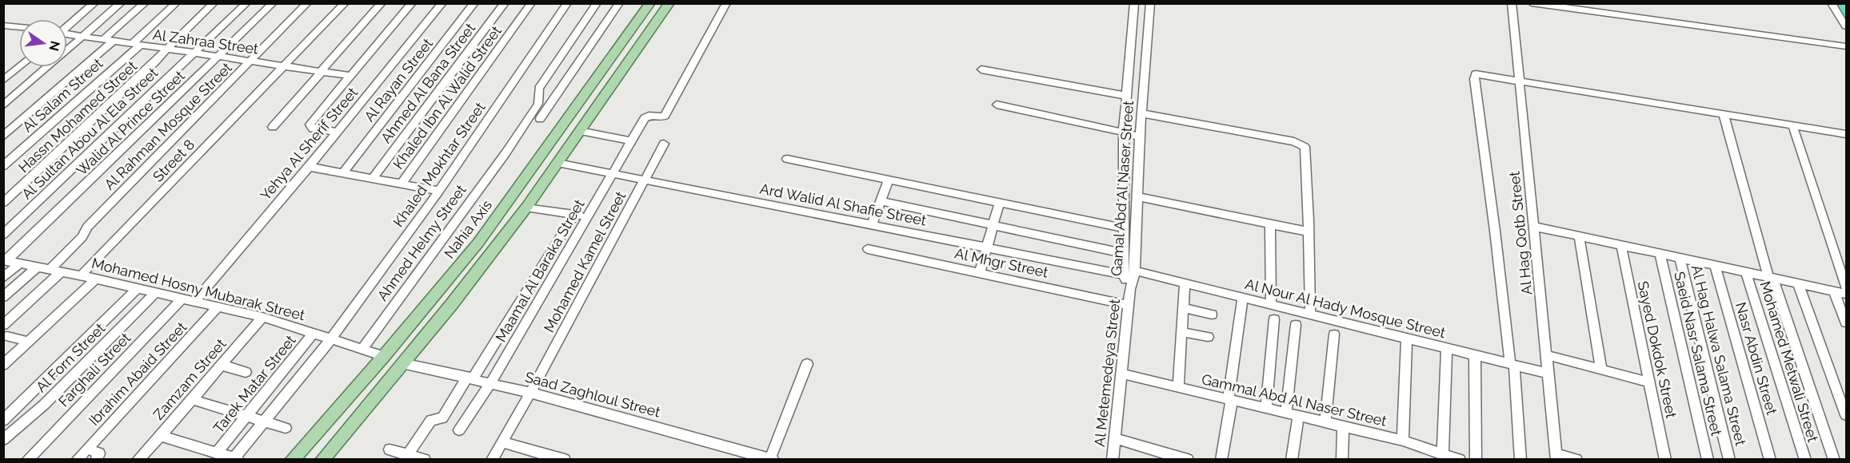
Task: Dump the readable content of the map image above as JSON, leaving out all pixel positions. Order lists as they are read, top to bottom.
{
  "streets": {
    "main road": ["Nahia Axis"],
    "street": [
      "Al Zahraa Street",
      "Al Rayan Street",
      "Ahmed Al Bana Street",
      "Al Salam Street",
      "Khaled Ibn Al Walid Street",
      "Hassn Mohamed Street",
      "Walid Al Prince Street",
      "Al Rahman Mosque Street",
      "Al Sultan Abou Al Ela Street",
      "Yehya Al Sherif Street",
      "Street 8",
      "Khaled Mokhtar Street",
      "Gamal Abd Al Naser Street",
      "Ard Walid Al Shafie Street",
      "Al Hag Qotb Street",
      "Ahmed Helmy Street",
      "Mohamed Kamel Street",
      "Al Mhgr Street",
      "Maamal Al Baraka Street",
      "Mohamed Hosny Mubarak Street",
      "Al Nour Al Hady Mosque Street",
      "Sayed Dokdok Street",
      "Saeid Nasr Salama Street",
      "Al Hag Halwa Salama Street",
      "Al Forn Street",
      "Nasr Abdin Street",
      "Mohamed Metwali Street",
      "Farghali Street",
      "Al Metemedeya Street",
      "Ibrahim Abaid Street",
      "Zamzam Street",
      "Tarek Matar Street",
      "Saad Zaghloul Street",
      "Gammal Abd Al Naser Street"
    ]
  },
  "crossings": [
    ["Al Zahraa Street", "Al Salam Street"],
    ["Al Zahraa Street", "Hassn Mohamed Street"],
    ["Al Zahraa Street", "Walid Al Prince Street"],
    ["Al Zahraa Street", "Al Rahman Mosque Street"],
    ["Al Zahraa Street", "Al Sultan Abou Al Ela Street"],
    ["Al Zahraa Street", "Street 8"],
    ["Walid Al Prince Street", "Mohamed Hosny Mubarak Street"],
    ["Al Rahman Mosque Street", "Mohamed Hosny Mubarak Street"],
    ["Yehya Al Sherif Street", "Mohamed Hosny Mubarak Street"],
    ["Street 8", "Mohamed Hosny Mubarak Street"],
    ["Khaled Mokhtar Street", "Mohamed Hosny Mubarak Street"],
    ["Gamal Abd Al Naser Street", "Ard Walid Al Shafie Street"],
    ["Gamal Abd Al Naser Street", "Al Nour Al Hady Mosque Street"],
    ["Gamal Abd Al Naser Street", "Al Metemedeya Street"],
    ["Ard Walid Al Shafie Street", "Mohamed Kamel Street"],
    ["Ard Walid Al Shafie Street", "Maamal Al Baraka Street"],
    ["Nahia Axis", "Mohamed Hosny Mubarak Street"],
    ["Al Hag Qotb Street", "Al Nour Al Hady Mosque Street"],
    ["Ahmed Helmy Street", "Mohamed Hosny Mubarak Street"],
    ["Mohamed Kamel Street", "Saad Zaghloul Street"],
    ["Al Mhgr Street", "Al Metemedeya Street"],
    ["Maamal Al Baraka Street", "Saad Zaghloul Street"],
    ["Mohamed Hosny Mubarak Street", "Al Forn Street"],
    ["Mohamed Hosny Mubarak Street", "Farghali Street"],
    ["Mohamed Hosny Mubarak Street", "Ibrahim Abaid Street"],
    ["Mohamed Hosny Mubarak Street", "Zamzam Street"],
    ["Mohamed Hosny Mubarak Street", "Tarek Matar Street"],
    ["Al Metemedeya Street", "Gammal Abd Al Naser Street"]
  ],
  "north": "right"
}
